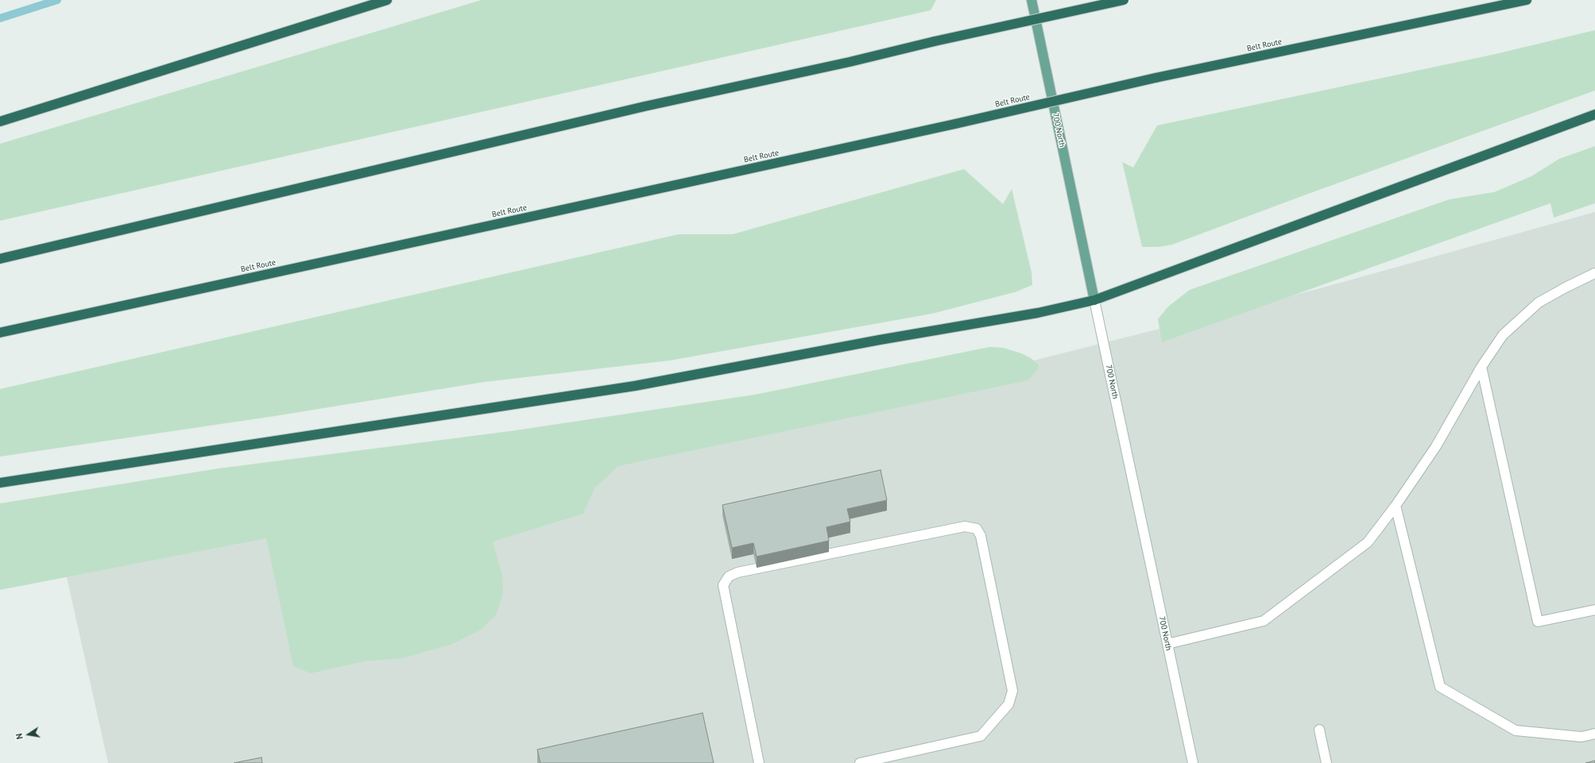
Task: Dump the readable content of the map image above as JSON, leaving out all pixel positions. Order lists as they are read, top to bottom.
{
  "streets": {
    "highway": ["Belt Route"],
    "main road": ["700 North"]
  },
  "north": "left"
}
